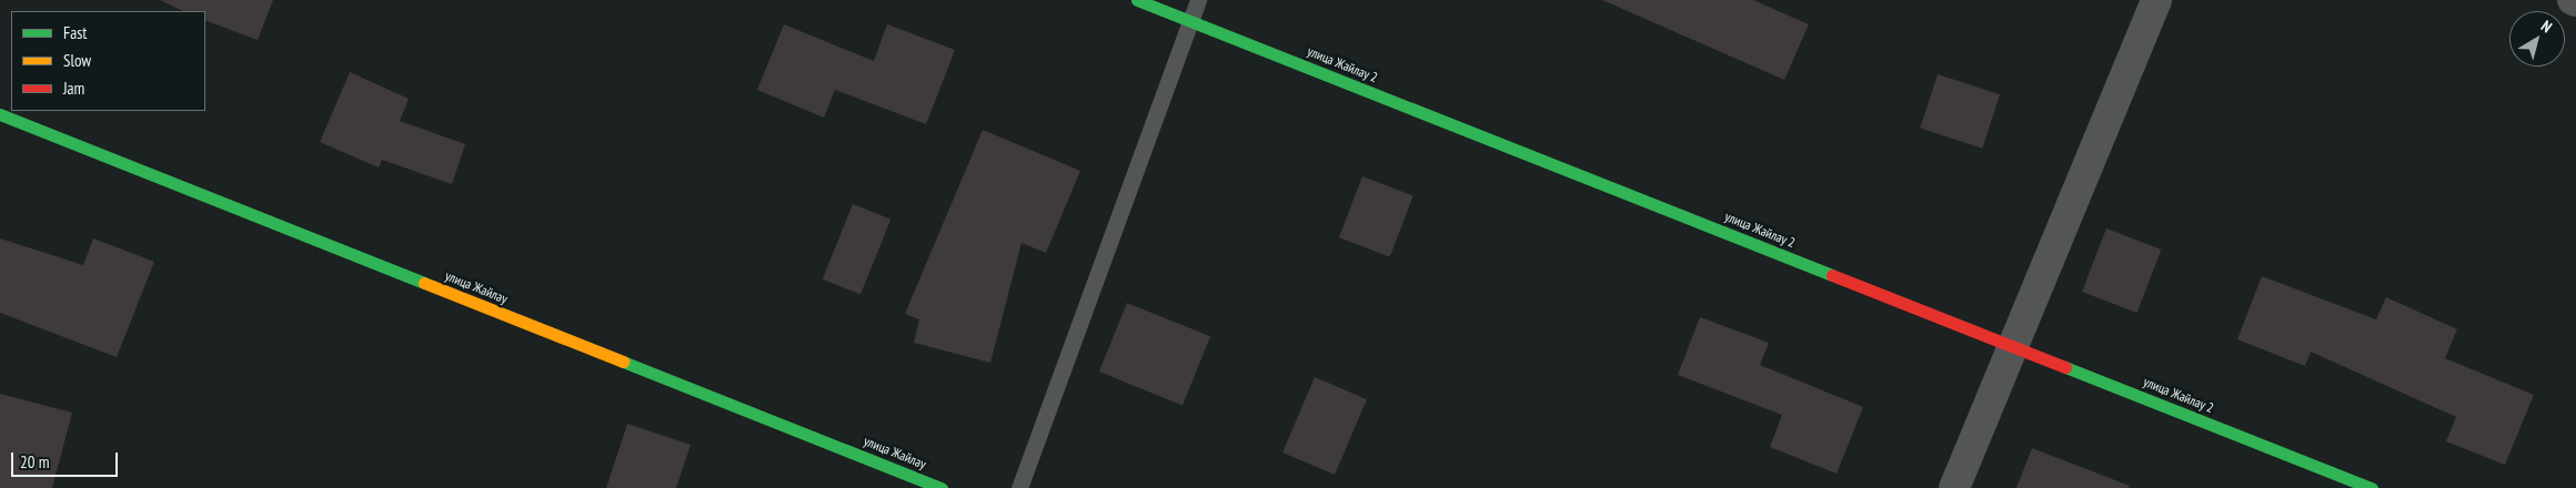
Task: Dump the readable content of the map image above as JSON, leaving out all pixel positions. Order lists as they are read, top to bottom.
{
  "streets": {
    "street": ["улица Жайлау 2", "улица Жайлау"]
  },
  "legend": ["Fast", "Slow", "Jam"],
  "scale_bar": "20 m",
  "north": "top right"
}
